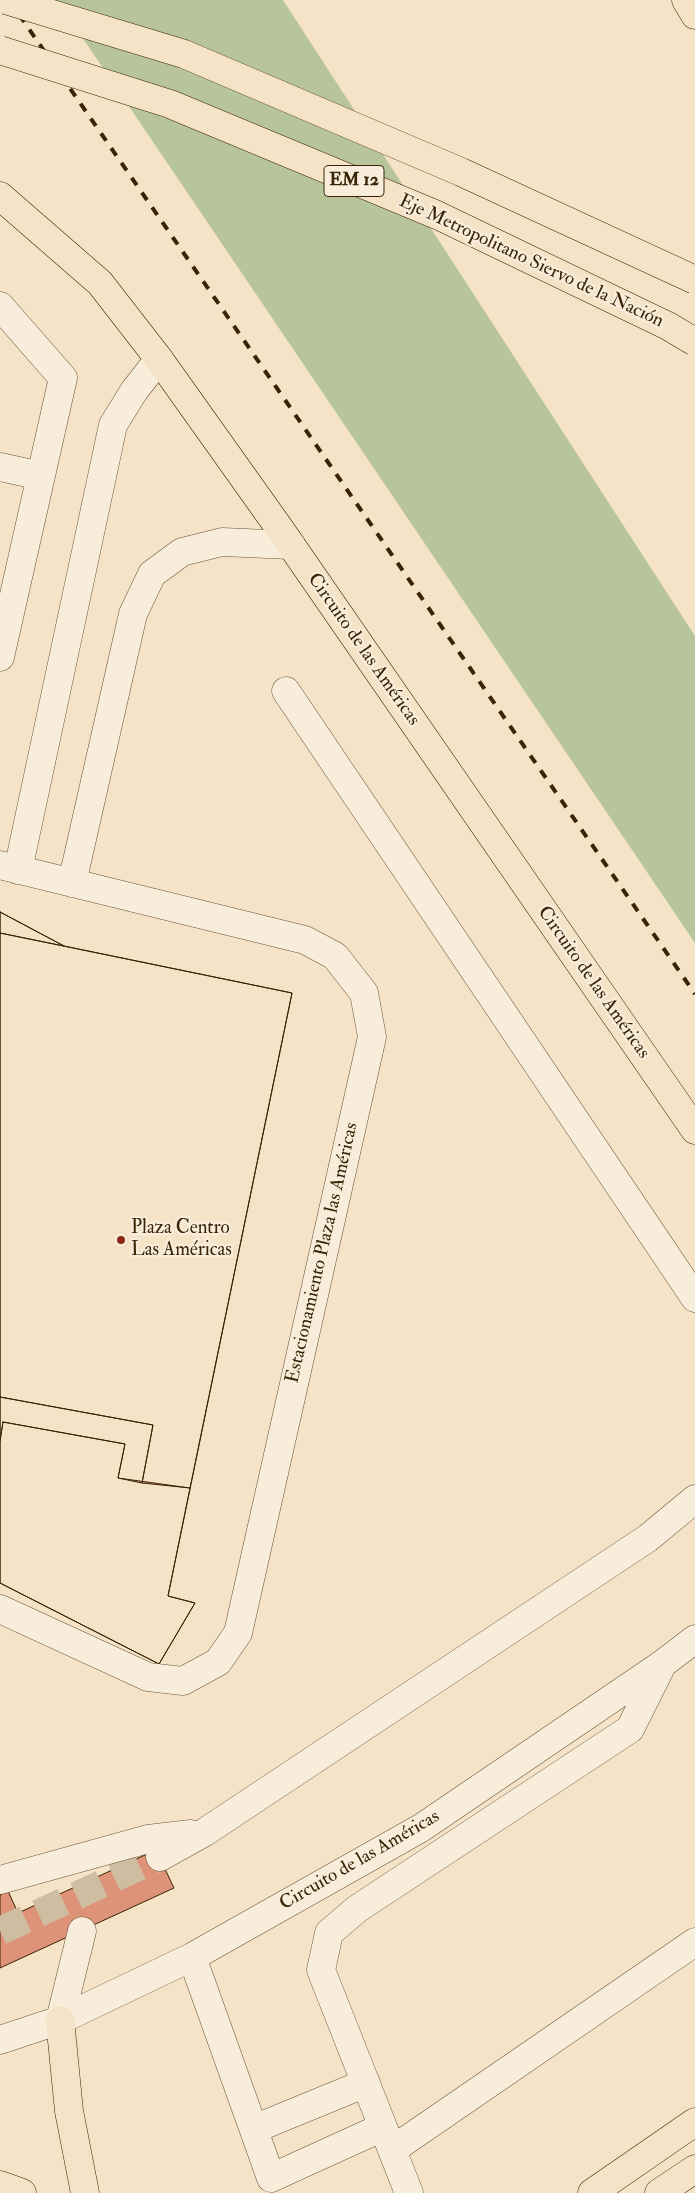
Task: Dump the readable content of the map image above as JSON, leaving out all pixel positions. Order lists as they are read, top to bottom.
{
  "streets": {
    "main road": ["EM 12", "Eje Metropolitano Siervo de la Nación", "Circuito de las Américas"],
    "street": ["Estacionamiento Plaza las Américas"]
  },
  "places": ["Plaza Centro Las Américas"]
}
